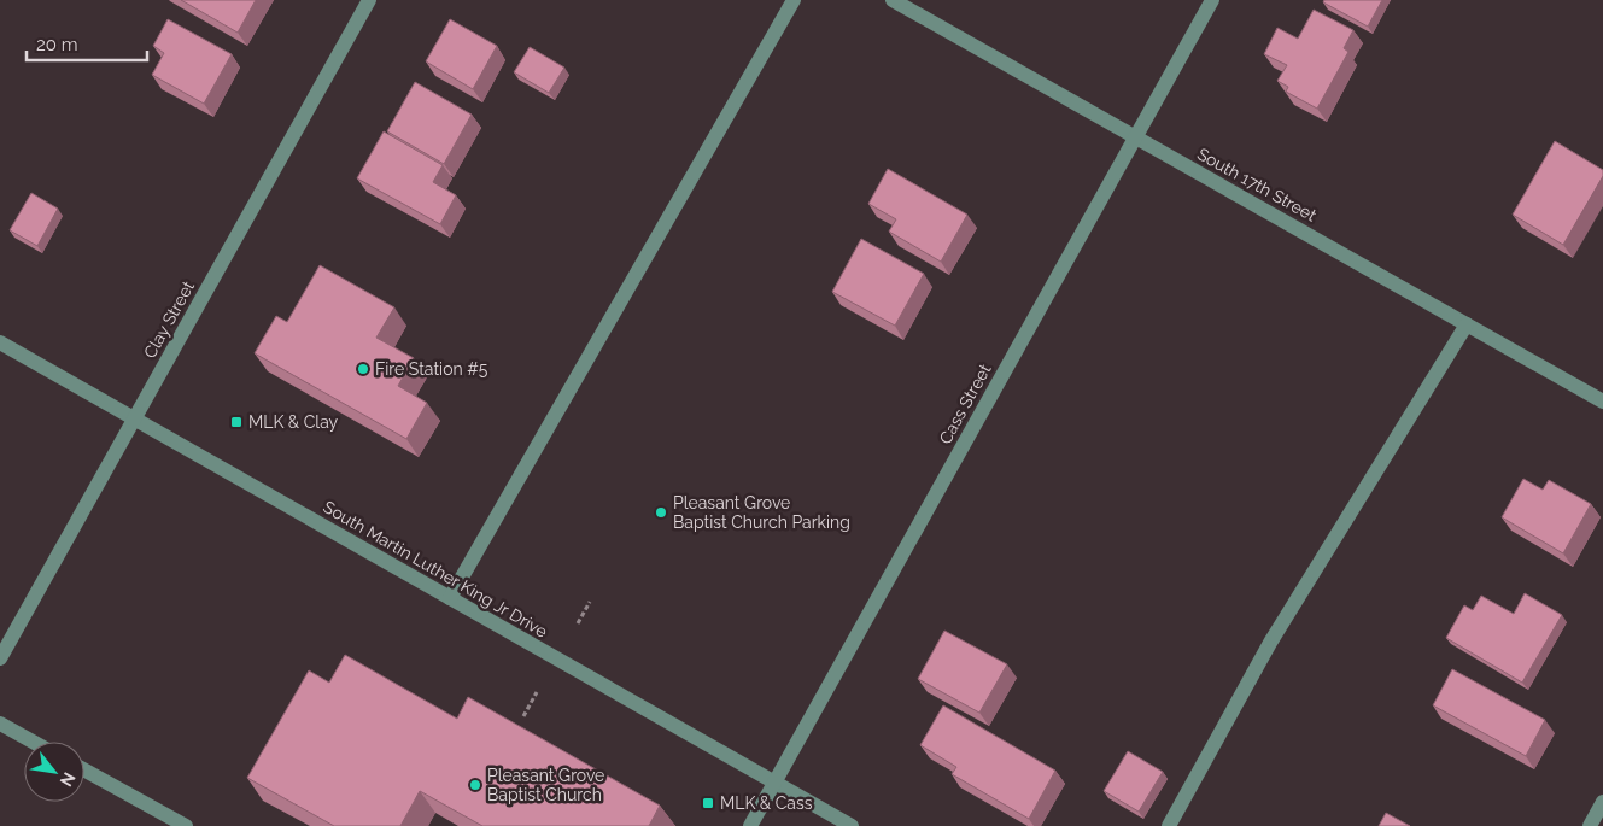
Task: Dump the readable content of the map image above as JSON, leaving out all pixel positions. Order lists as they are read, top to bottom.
{
  "streets": {
    "street": [
      "South 17th Street",
      "Clay Street",
      "Cass Street",
      "South Martin Luther King Jr Drive"
    ]
  },
  "crossings": [
    ["South 17th Street", "Cass Street"],
    ["Clay Street", "South Martin Luther King Jr Drive"],
    ["Cass Street", "South Martin Luther King Jr Drive"]
  ],
  "places": {
    "other": ["Fire Station #5", "Pleasant Grove Baptist Church Parking", "Pleasant Grove Baptist Church"],
    "transit": ["MLK & Clay", "MLK & Cass"]
  },
  "scale_bar": "20 m",
  "north": "bottom right"
}
